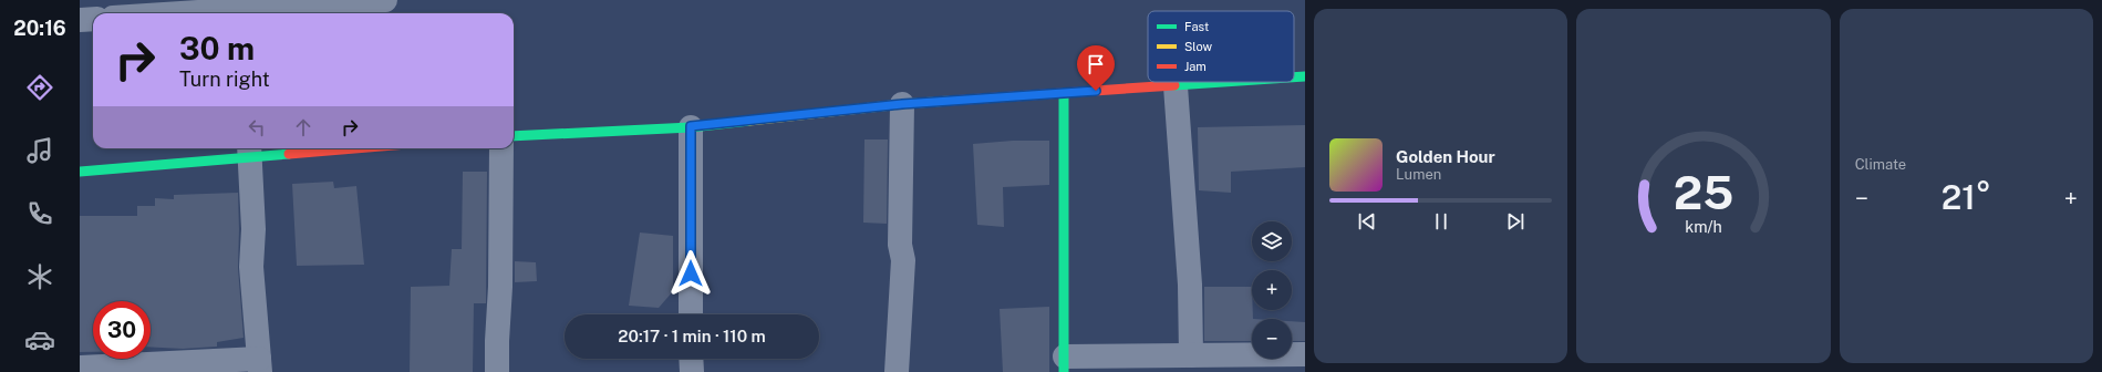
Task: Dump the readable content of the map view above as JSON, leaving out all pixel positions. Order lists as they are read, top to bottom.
{
  "legend": ["Fast", "Slow", "Jam"],
  "page": {
    "tabs": "20:16",
    "tile": "Climate",
    "turn": ["30 m", "Turn right"],
    "song": ["Golden Hour", "Lumen"],
    "heat": ["−", "21°", "+"],
    "map_buttons": ["+", "−"],
    "limit": "30",
    "trip": "20:17 · 1 min · 110 m",
    "gauge": ["25", "km/h"]
  }
}
